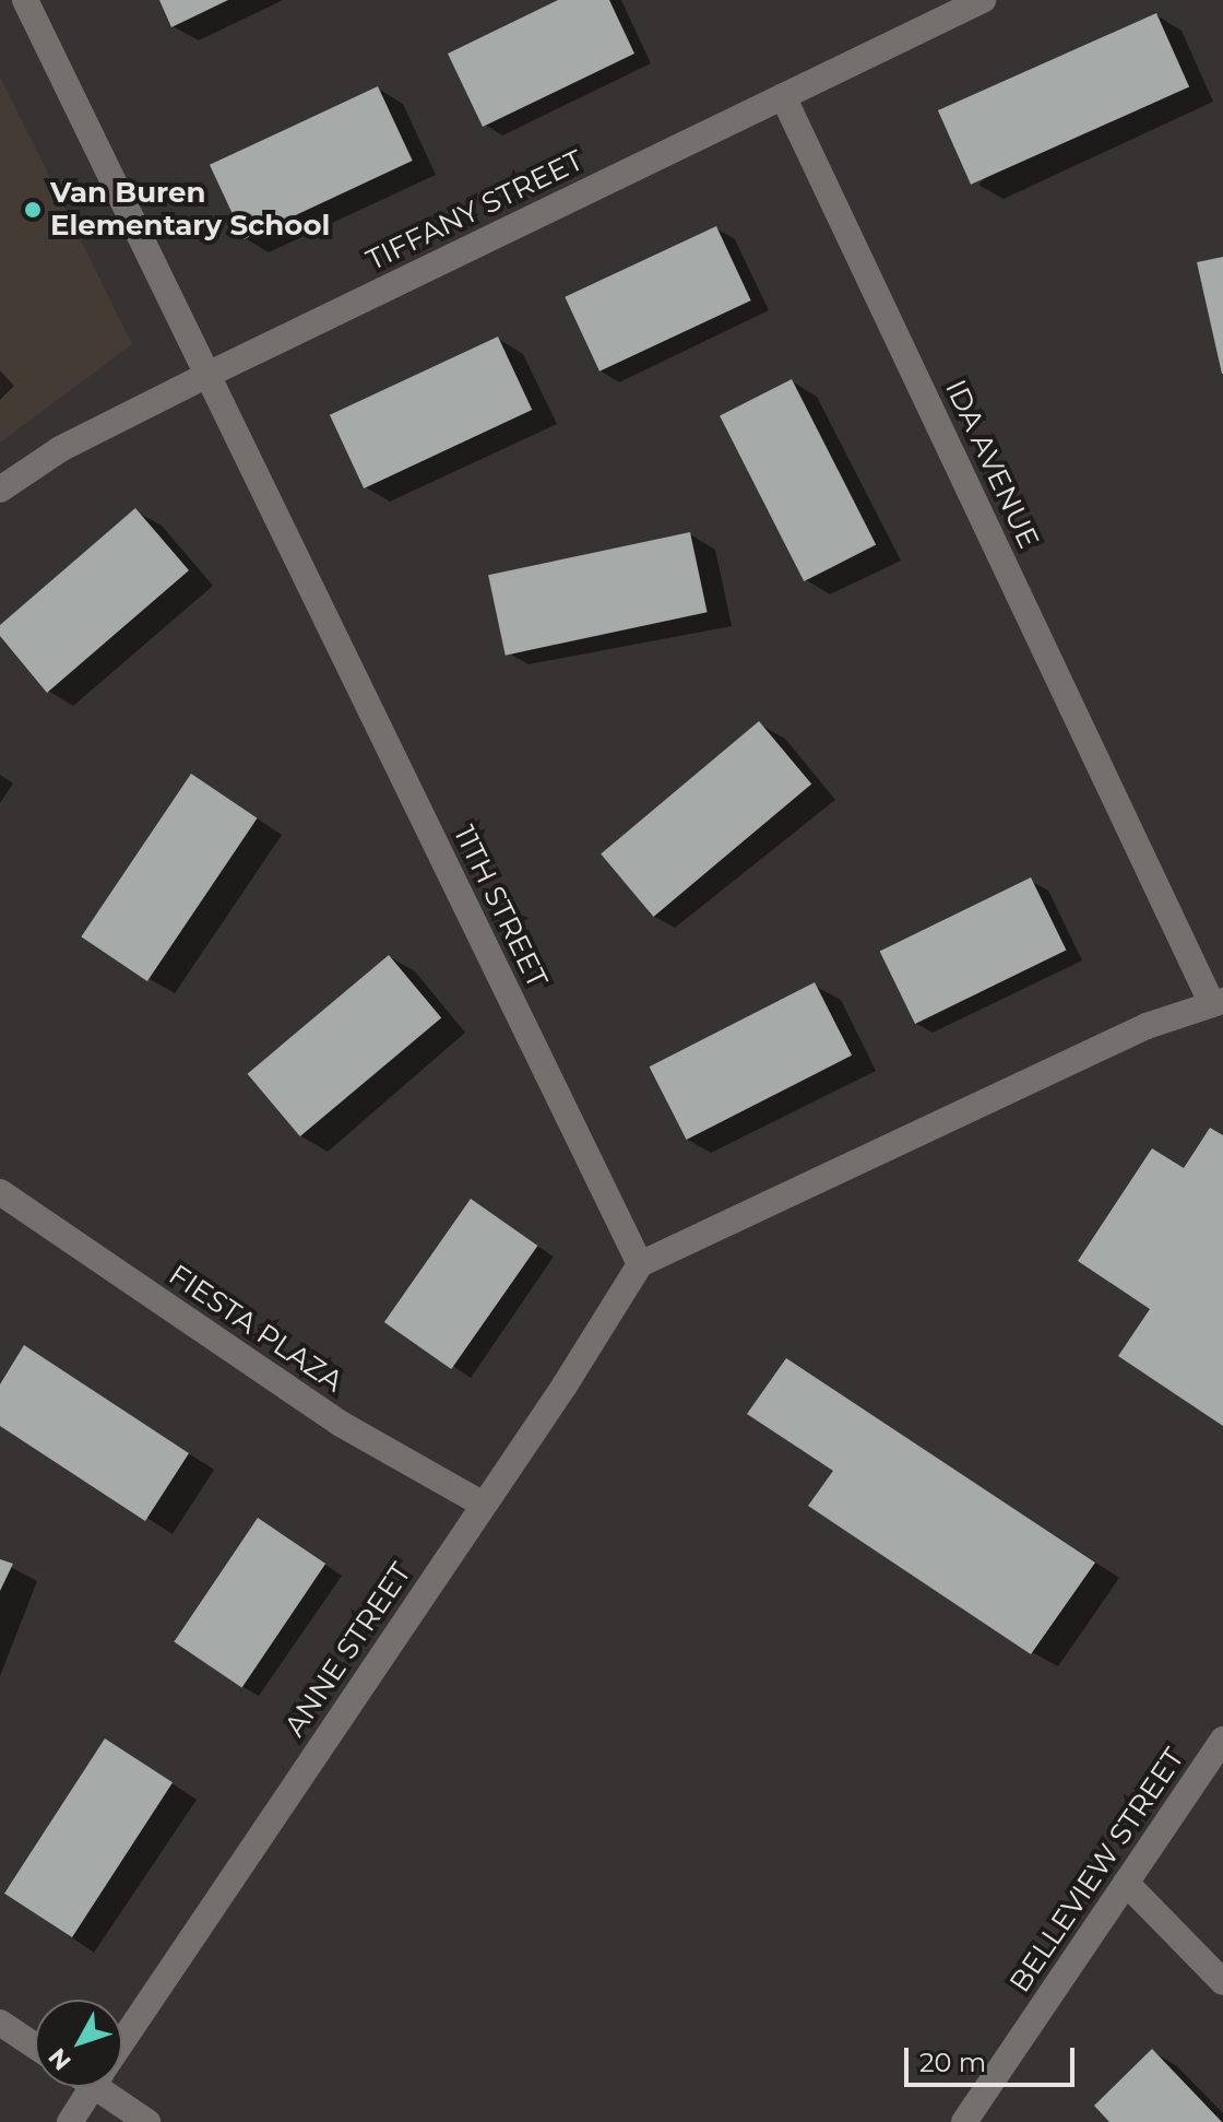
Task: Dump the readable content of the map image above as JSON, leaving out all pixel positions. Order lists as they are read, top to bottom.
{
  "streets": {
    "street": [
      "TIFFANY STREET",
      "IDA AVENUE",
      "11TH STREET",
      "FIESTA PLAZA",
      "ANNE STREET",
      "BELLEVIEW STREET"
    ]
  },
  "crossings": [
    ["TIFFANY STREET", "IDA AVENUE"],
    ["TIFFANY STREET", "11TH STREET"],
    ["11TH STREET", "ANNE STREET"],
    ["FIESTA PLAZA", "ANNE STREET"]
  ],
  "places": ["Van Buren Elementary School"],
  "scale_bar": "20 m",
  "north": "bottom left"
}
